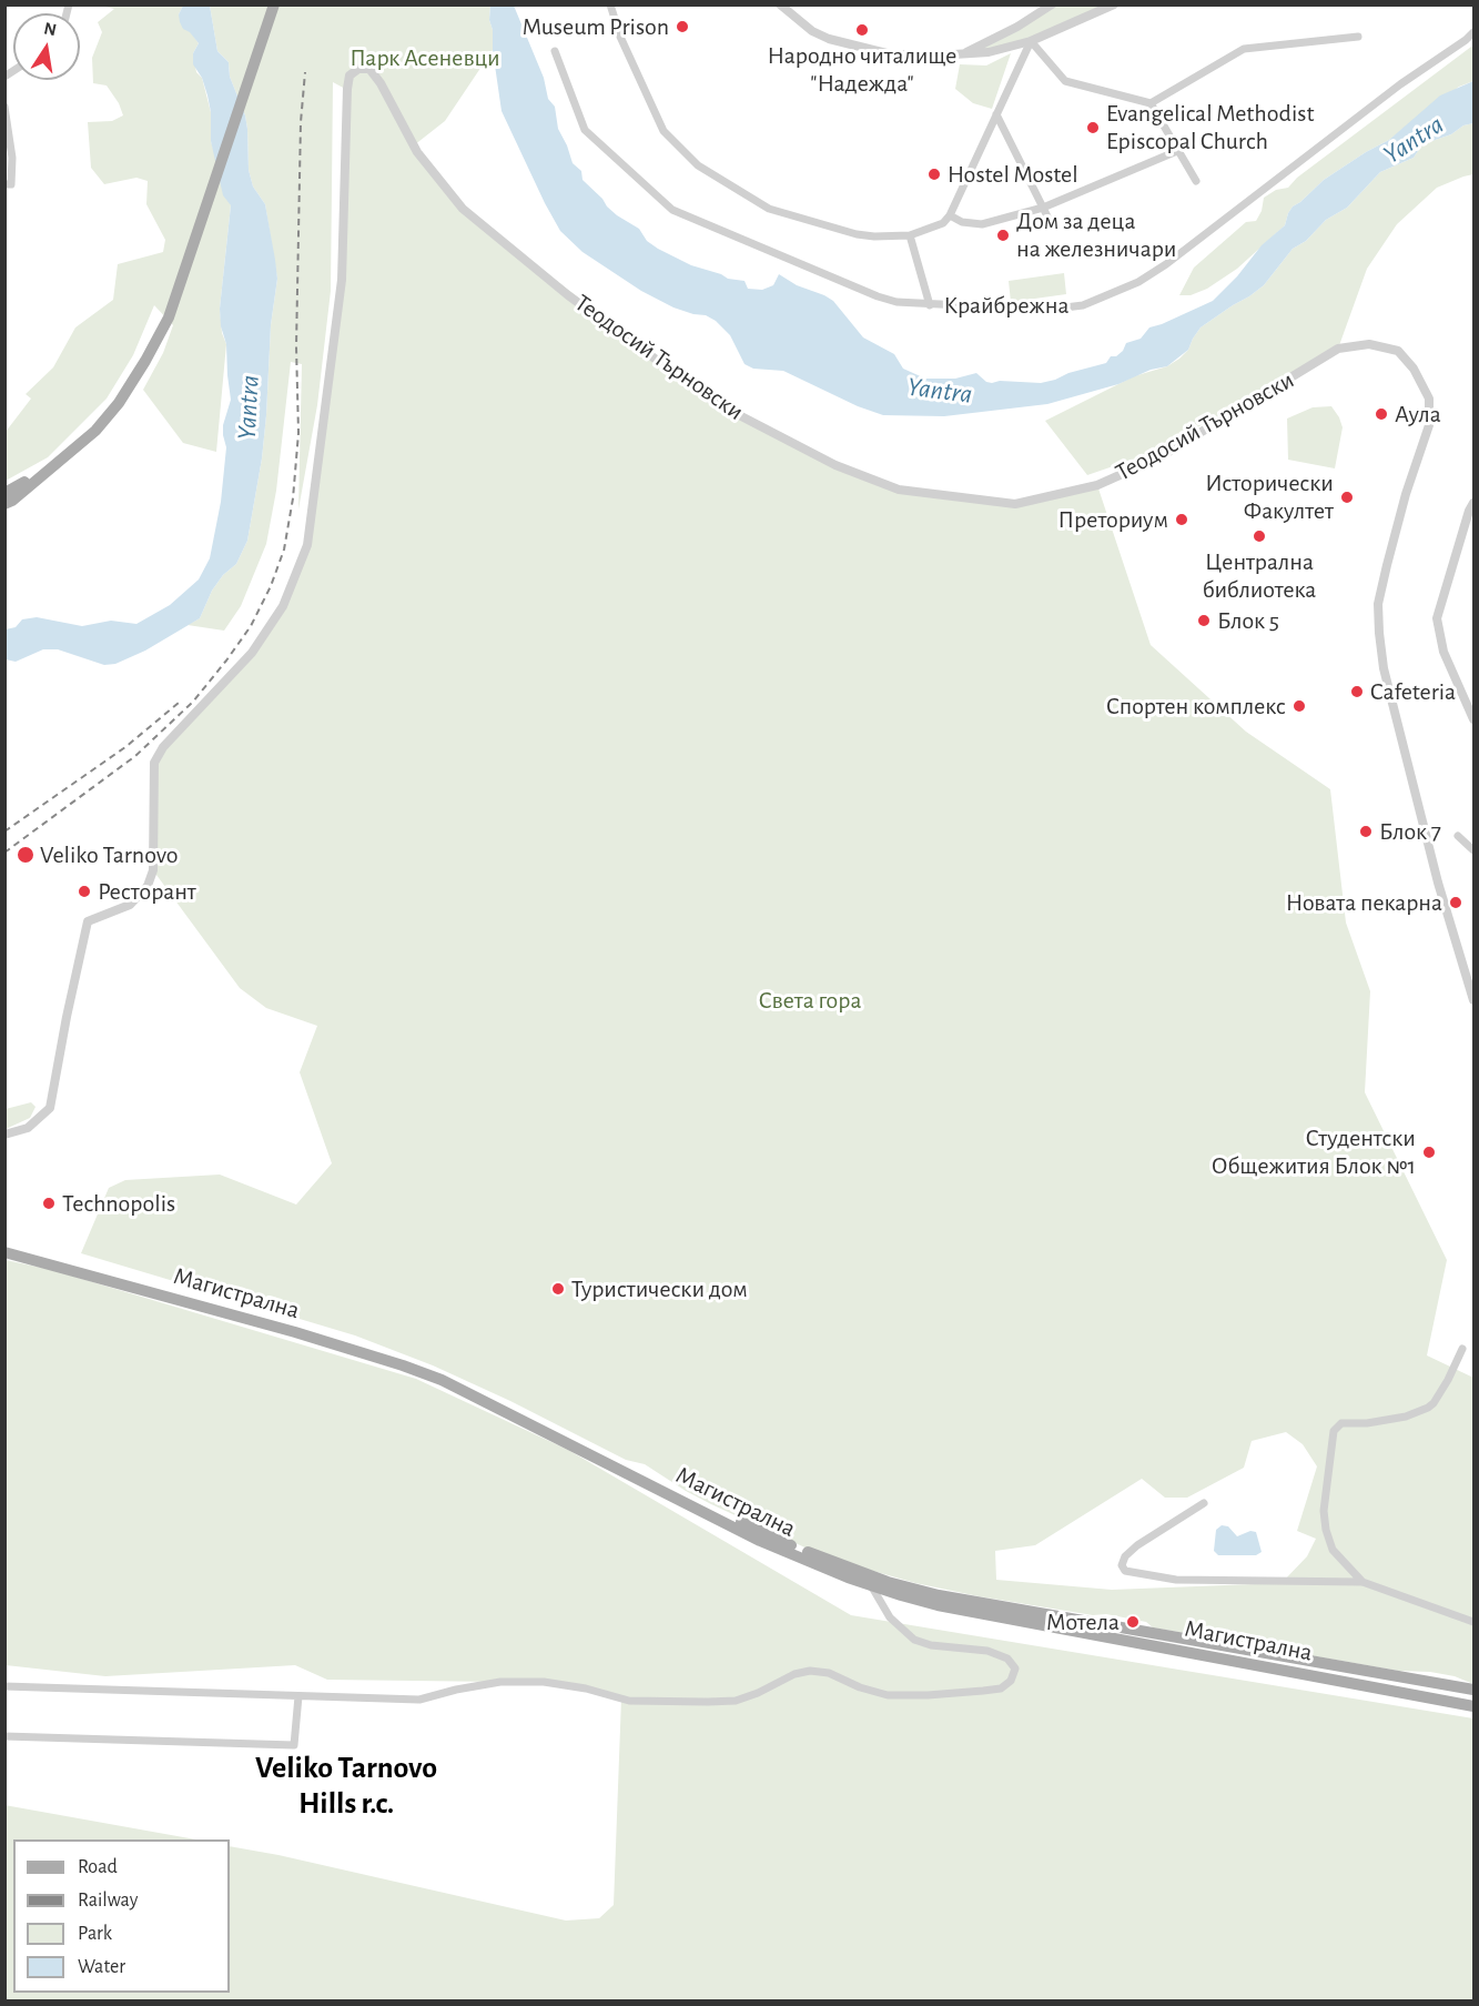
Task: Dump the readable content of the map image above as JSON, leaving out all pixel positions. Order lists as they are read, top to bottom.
{
  "streets": {
    "main road": ["Магистрална"],
    "street": ["Крайбрежна", "Теодосий Търновски"]
  },
  "districts": ["Veliko Tarnovo Hills r.c."],
  "water": ["Yantra"],
  "parks": ["Парк Асеневци", "Света гора"],
  "places": [
    "Museum Prison",
    "Народно читалище \"Надежда\"",
    "Evangelical Methodist Episcopal Church",
    "Hostel Mostel",
    "Дом за деца на железничари",
    "Аула",
    "Исторически Факултет",
    "Преториум",
    "Централна библиотека",
    "Блок 5",
    "Cafeteria",
    "Спортен комплекс",
    "Блок 7",
    "Veliko Tarnovo",
    "Ресторант",
    "Новата пекарна",
    "Студентски Общежития Блок №1",
    "Technopolis",
    "Туристически дом",
    "Мотела"
  ],
  "legend": [
    "Road",
    "Railway",
    "Park",
    "Water"
  ],
  "north": "top"
}
